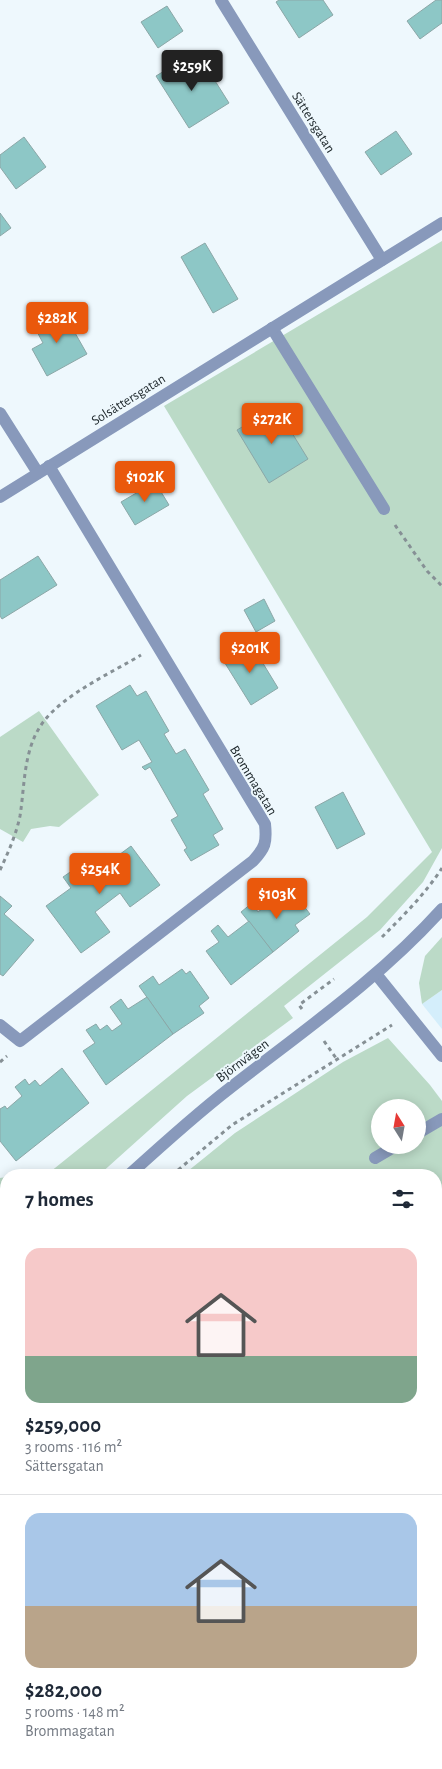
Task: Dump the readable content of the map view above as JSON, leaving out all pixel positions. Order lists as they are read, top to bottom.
{
  "streets": {
    "street": [
      "Sättersgatan",
      "Solsättersgatan",
      "Brommagatan",
      "Björnvägen"
    ]
  },
  "crossings": [
    ["Sättersgatan", "Solsättersgatan"],
    ["Solsättersgatan", "Brommagatan"]
  ],
  "north": "top",
  "page": {
    "price": [
      "$259K",
      "$282K",
      "$272K",
      "$102K",
      "$201K",
      "$254K",
      "$103K"
    ],
    "heading": "7 homes",
    "list": [
      {
        "name": "$259,000",
        "note": "3 rooms · 116 m² · Sättersgatan"
      },
      {
        "name": "$282,000",
        "note": "5 rooms · 148 m² · Brommagatan"
      }
    ]
  }
}
